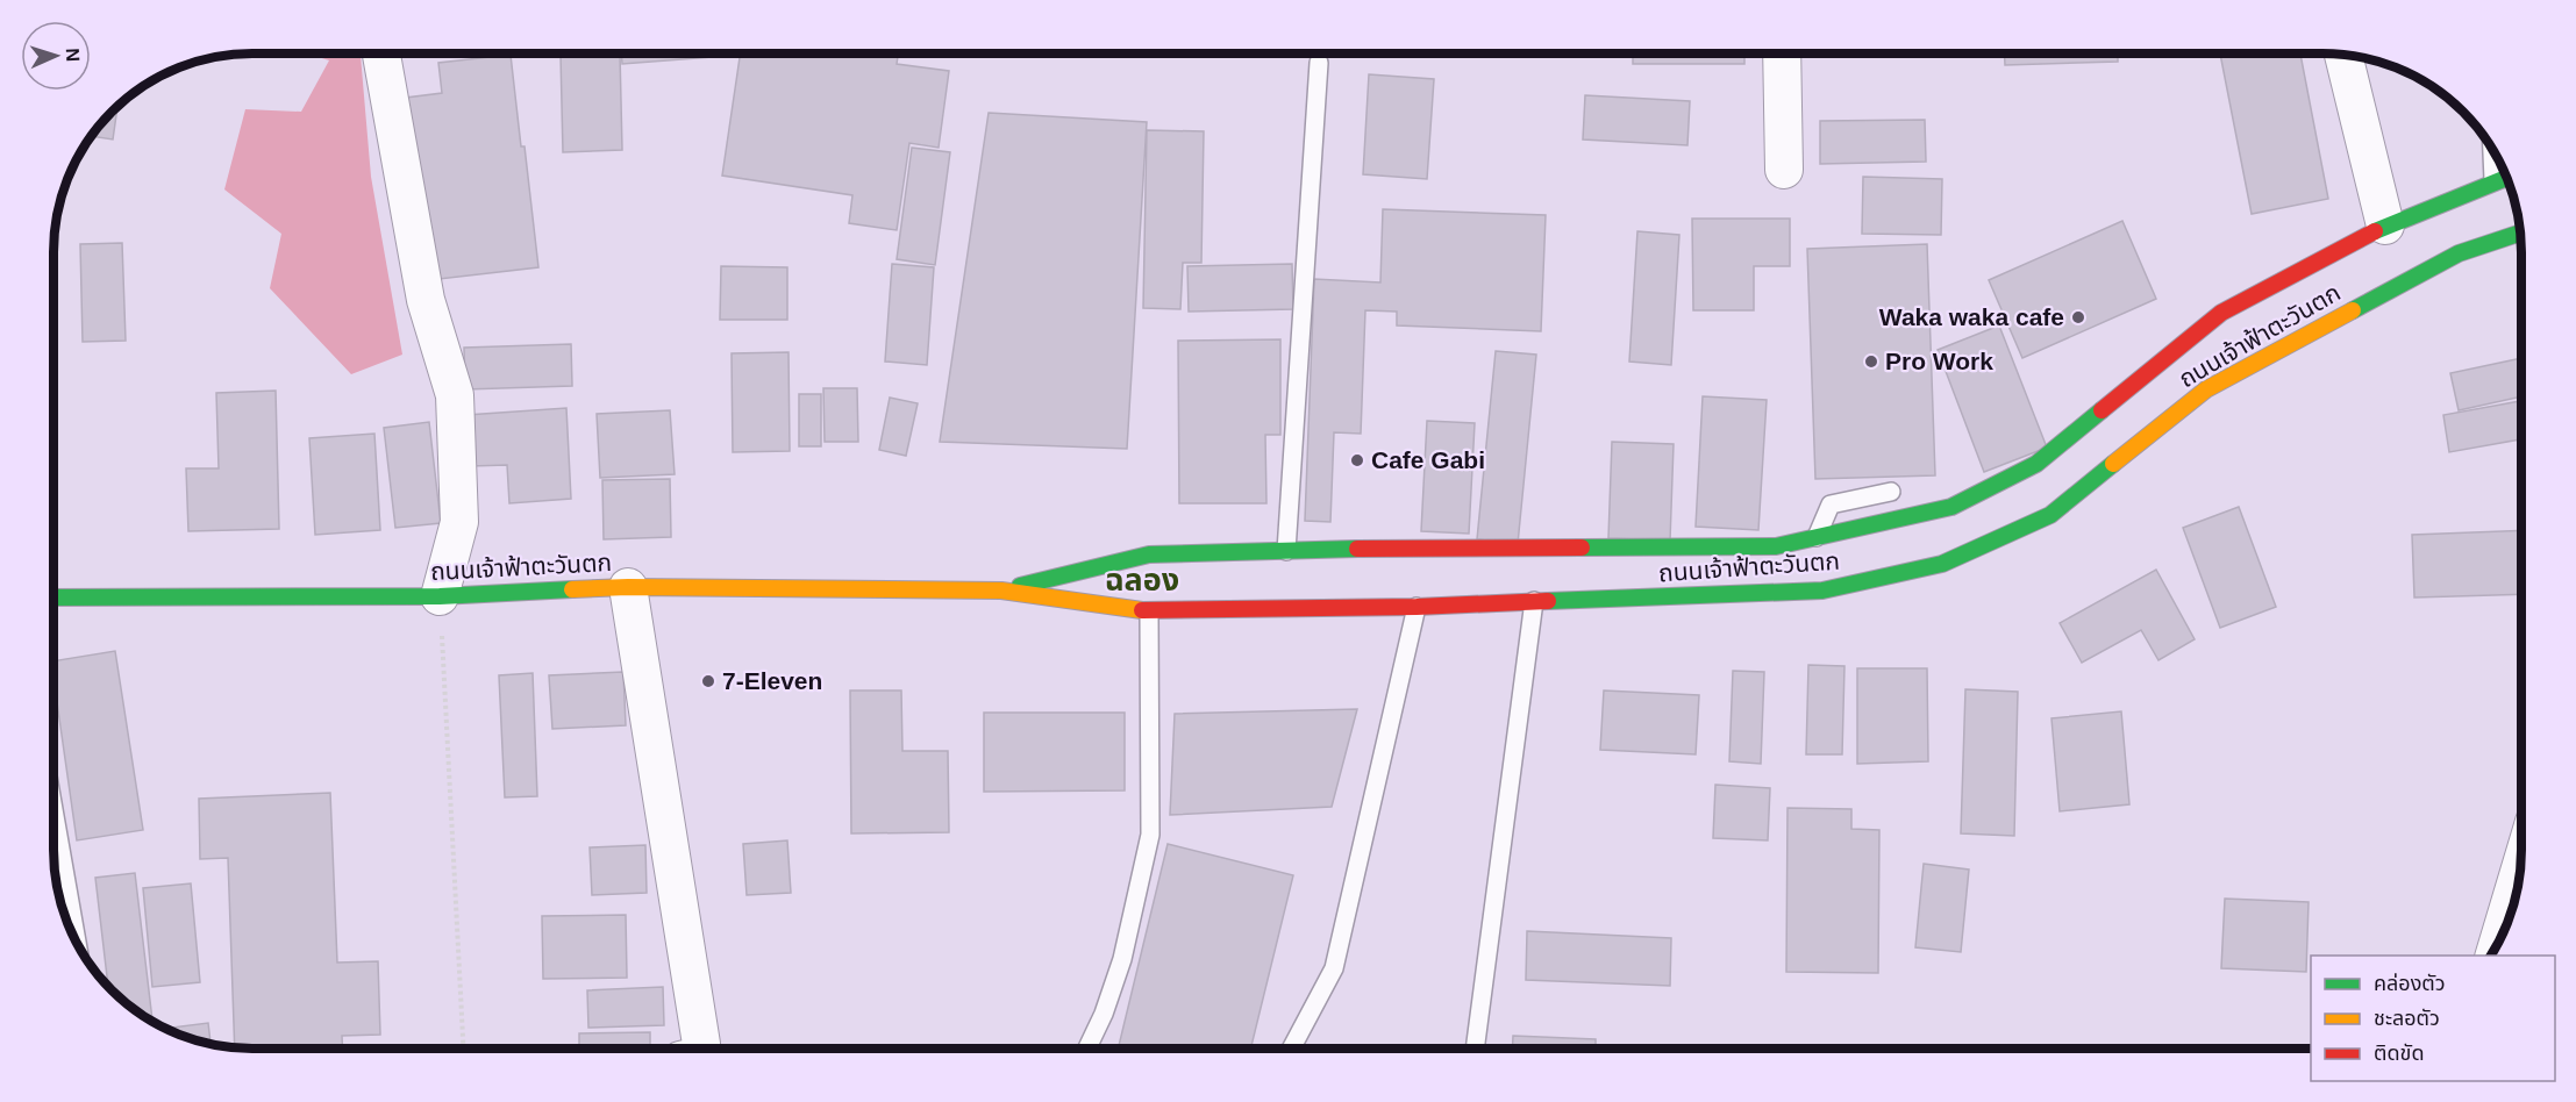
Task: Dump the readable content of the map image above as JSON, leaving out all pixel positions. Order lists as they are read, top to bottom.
{
  "streets": {
    "main road": ["ถนนเจ้าฟ้าตะวันตก"]
  },
  "districts": ["ฉลอง"],
  "places": [
    "Waka waka cafe",
    "Pro Work",
    "Cafe Gabi",
    "7-Eleven"
  ],
  "legend": ["คล่องตัว", "ชะลอตัว", "ติดขัด"],
  "north": "right"
}
